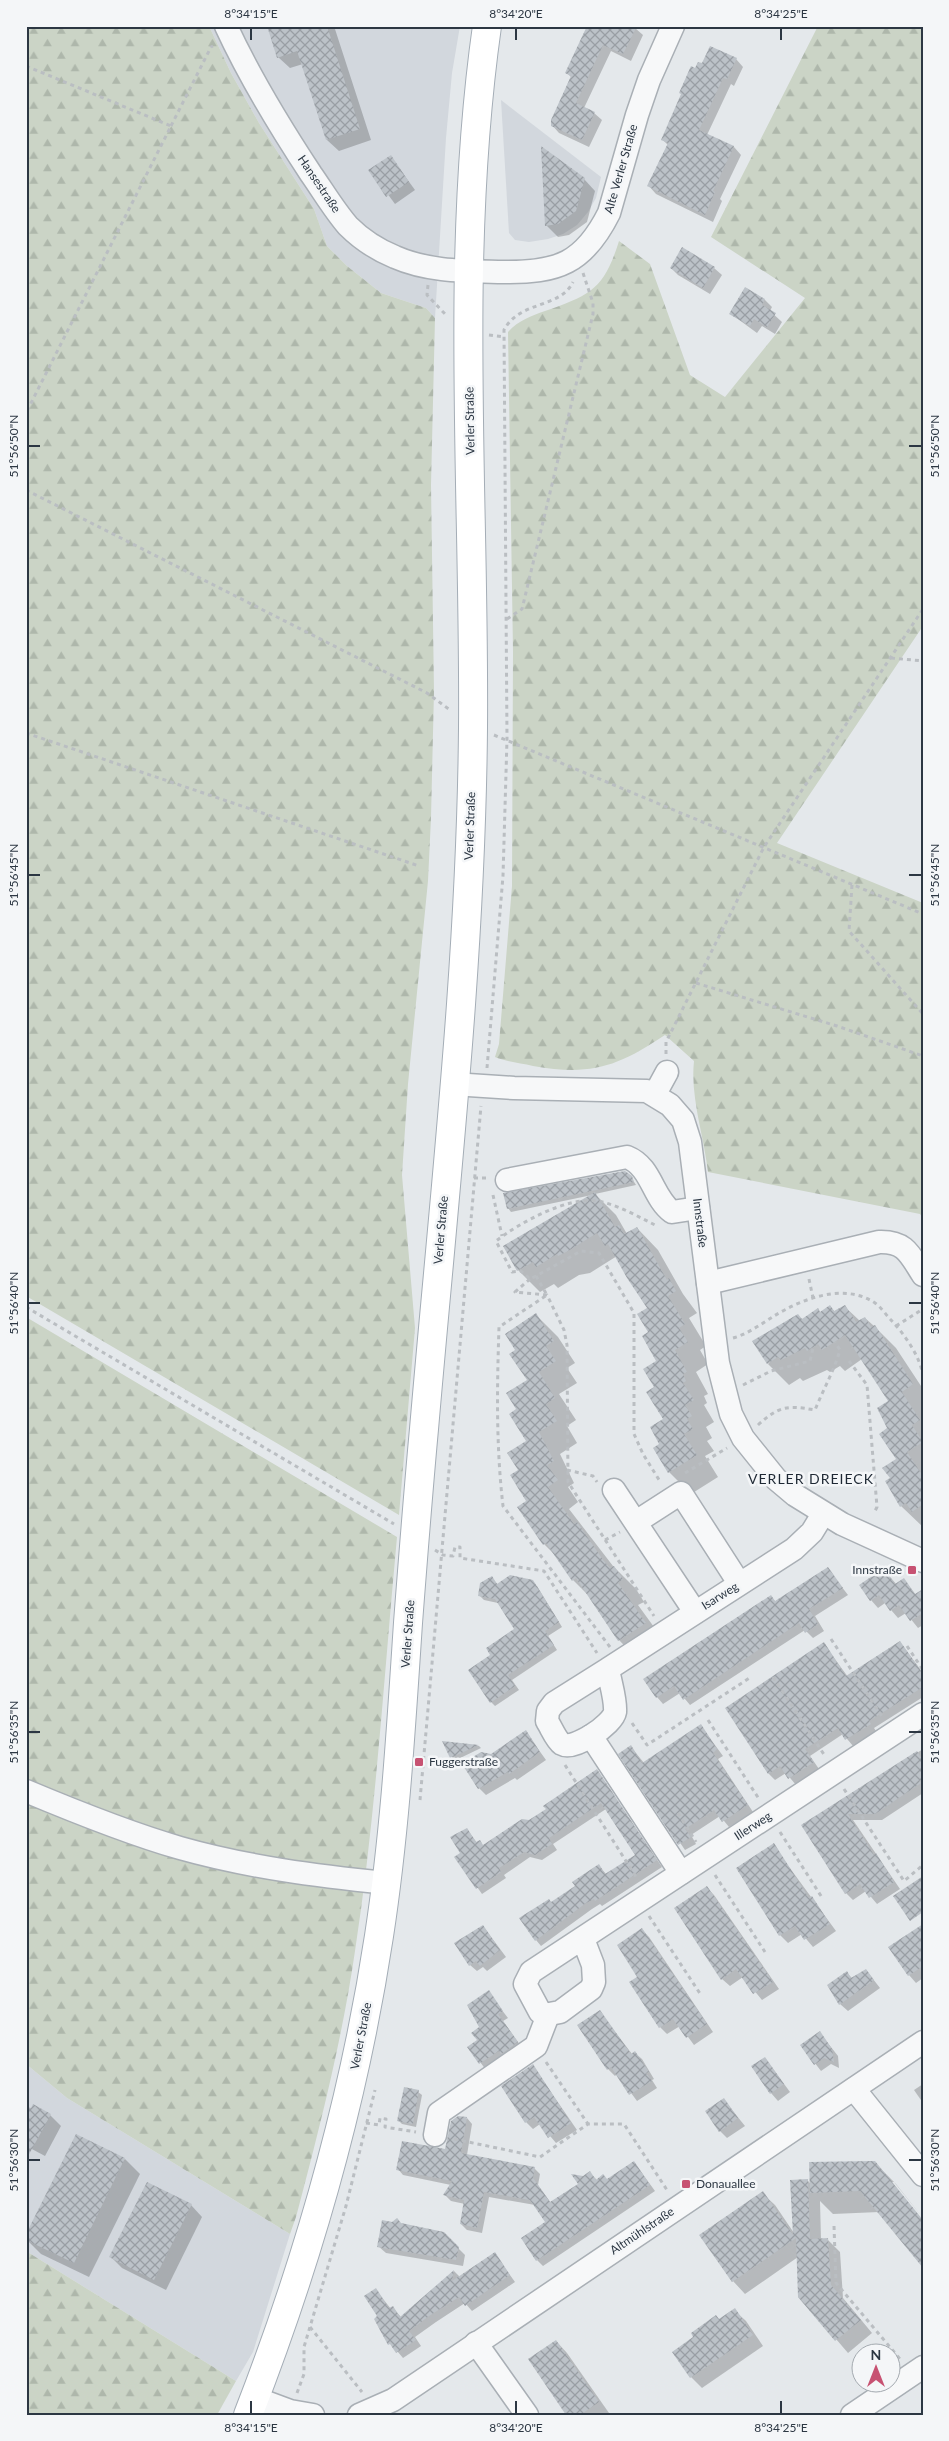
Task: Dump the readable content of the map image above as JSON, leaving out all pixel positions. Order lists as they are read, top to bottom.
{
  "streets": {
    "main road": ["Verler Straße"],
    "street": [
      "Alte Verler Straße",
      "Hansestraße",
      "Innstraße",
      "Isarweg",
      "Illerweg",
      "Altmühlstraße"
    ]
  },
  "crossings": [
    ["Alte Verler Straße", "Hansestraße"],
    ["Alte Verler Straße", "Verler Straße"],
    ["Hansestraße", "Verler Straße"],
    ["Innstraße", "Isarweg"]
  ],
  "districts": ["VERLER DREIECK"],
  "places": {
    "transit": ["Innstraße", "Fuggerstraße", "Donauallee"]
  },
  "north": "top",
  "coordinates": [
    "8°34'15\"E",
    "8°34'20\"E",
    "8°34'25\"E",
    "51°56'50\"N",
    "51°56'45\"N",
    "51°56'40\"N",
    "51°56'35\"N",
    "51°56'30\"N"
  ]
}
